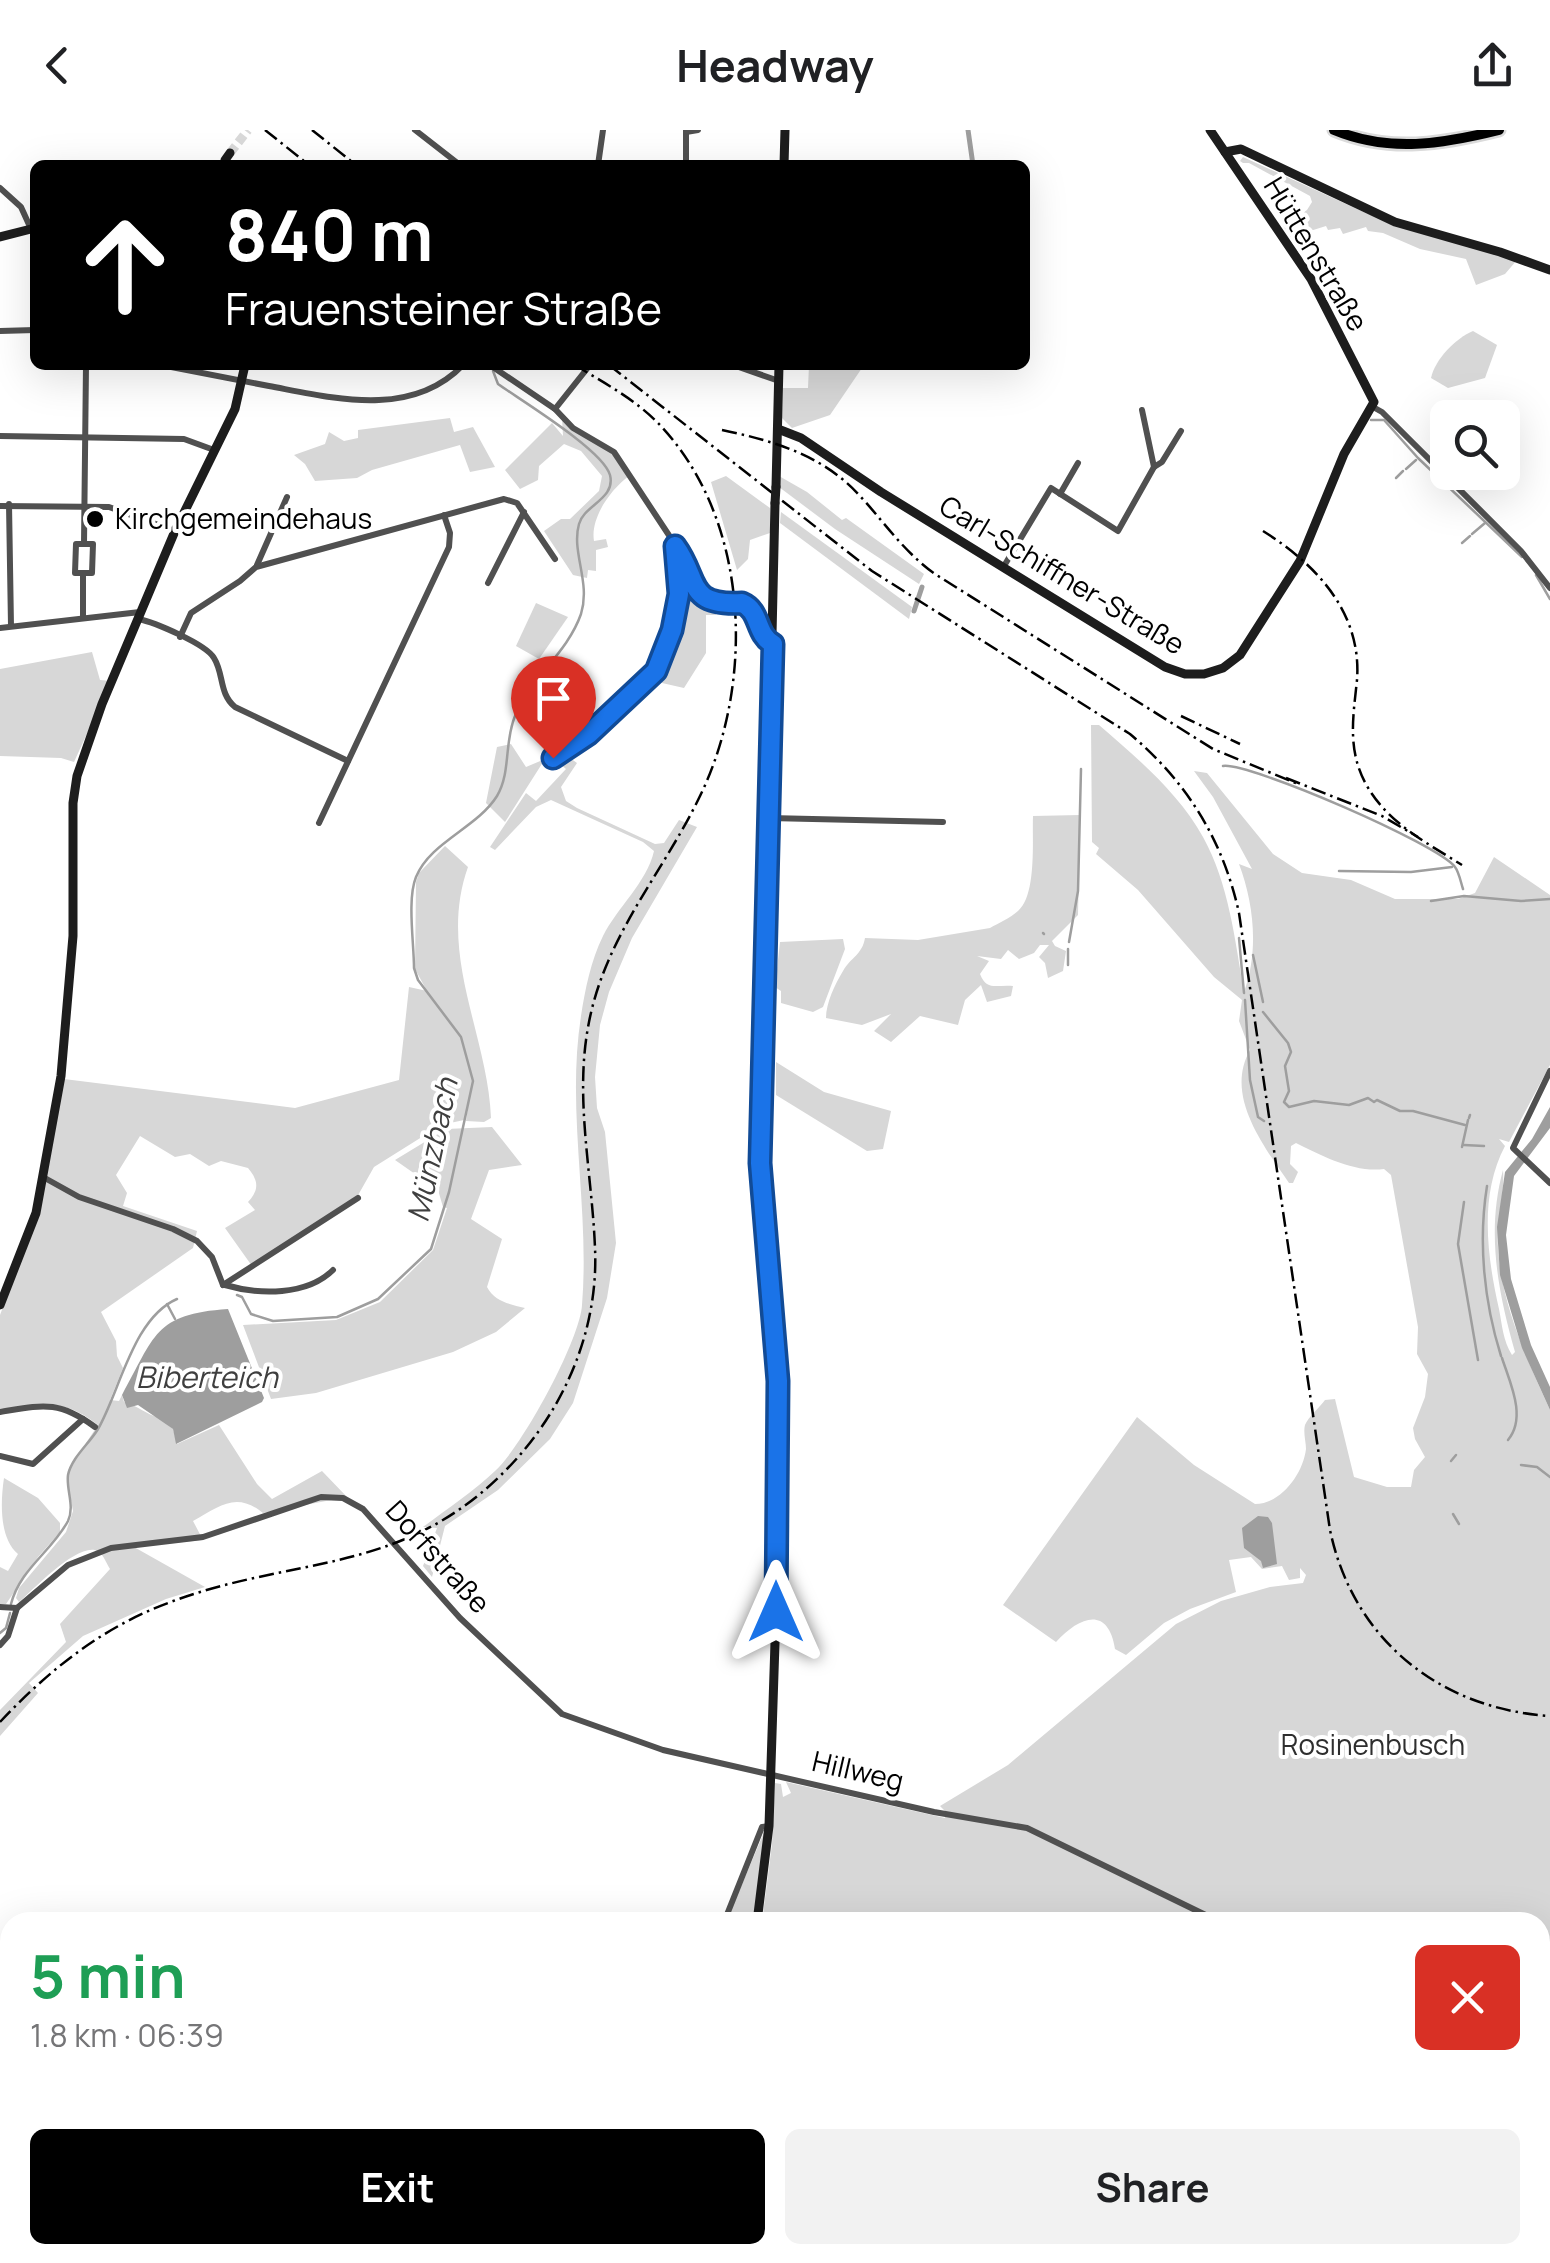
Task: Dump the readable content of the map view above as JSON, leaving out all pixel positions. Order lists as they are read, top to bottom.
{
  "streets": {
    "main road": ["Hüttenstraße", "Carl-Schiffner-Straße"],
    "street": ["Dorfstraße", "Hillweg"]
  },
  "crossings": [
    ["Hüttenstraße", "Carl-Schiffner-Straße"],
    ["Dorfstraße", "Hillweg"]
  ],
  "water": ["Münzbach", "Biberteich"],
  "parks": ["Rosinenbusch"],
  "places": ["Kirchgemeindehaus"],
  "page": {
    "header": "Headway",
    "turn": ["840 m", "Frauensteiner Straße"],
    "heading": ["5 min", "1.8 km · 06:39"],
    "buttons": ["Exit", "Share"]
  }
}
